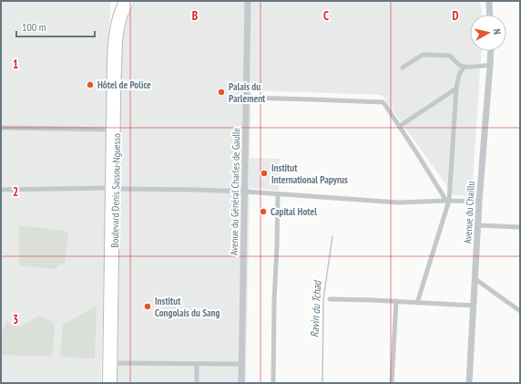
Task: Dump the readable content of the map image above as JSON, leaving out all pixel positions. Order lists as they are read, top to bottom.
{
  "streets": {
    "main road": ["Boulevard Denis Sassou-Nguesso"],
    "street": ["Avenue du Général Charles de Gaulle", "Avenue du Chaillu"]
  },
  "water": ["Ravin du Tchad"],
  "places": [
    "Hôtel de Police",
    "Palais du Parlement",
    "Institut International Papyrus",
    "Capital Hotel",
    "Institut Congolais du Sang"
  ],
  "scale_bar": "100 m",
  "north": "right",
  "grid": {
    "columns": ["B", "C", "D"],
    "rows": ["1", "2", "3"]
  }
}
